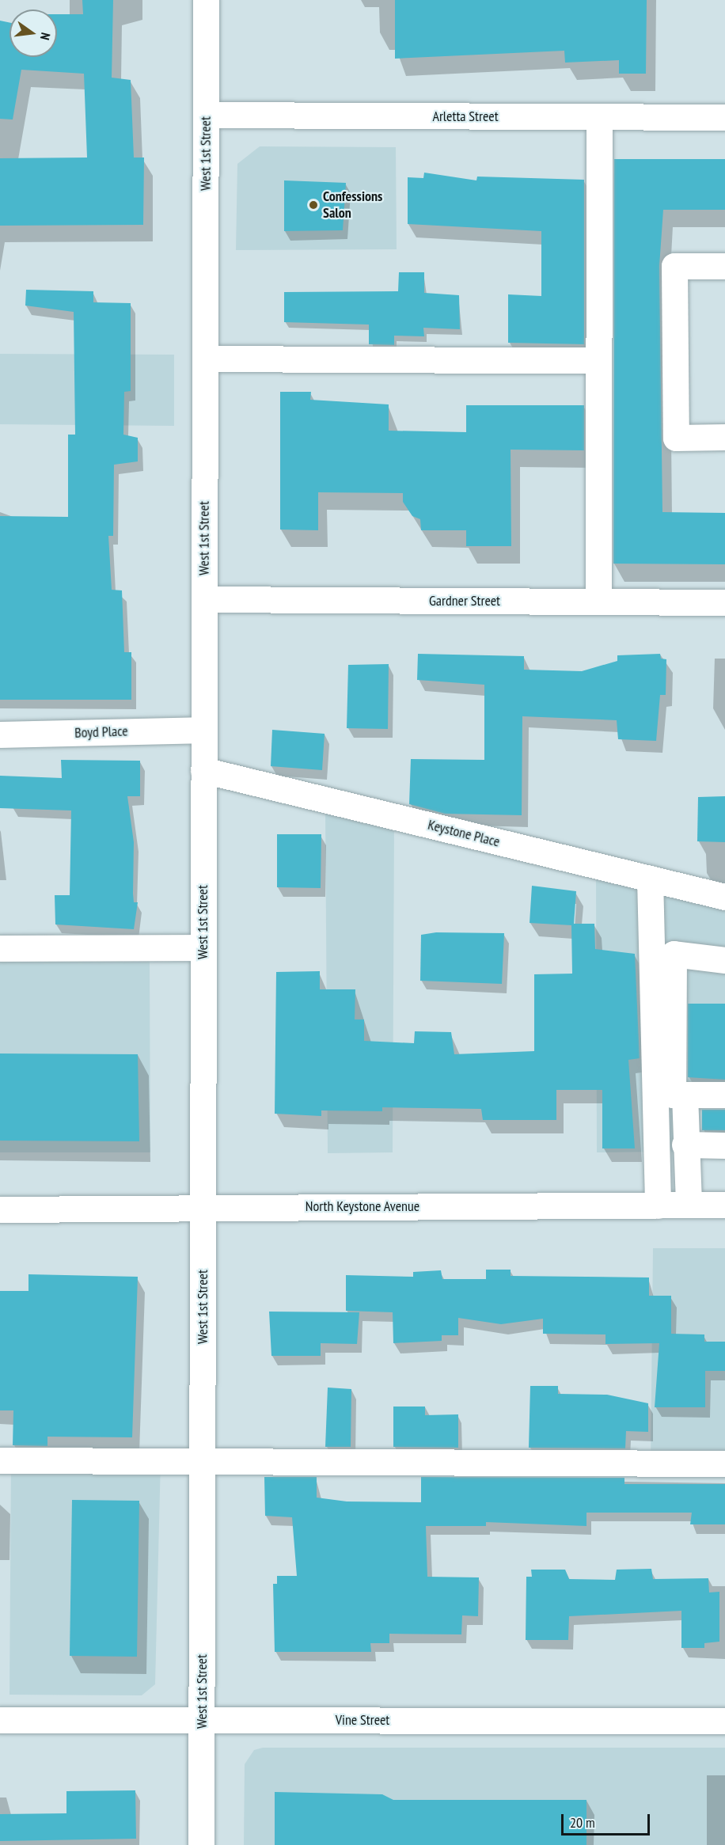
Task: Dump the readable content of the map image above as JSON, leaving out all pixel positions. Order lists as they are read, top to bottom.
{
  "streets": {
    "street": [
      "Arletta Street",
      "West 1st Street",
      "Gardner Street",
      "Boyd Place",
      "Keystone Place",
      "North Keystone Avenue",
      "Vine Street"
    ]
  },
  "crossings": [
    ["Arletta Street", "West 1st Street"],
    ["West 1st Street", "Gardner Street"],
    ["West 1st Street", "Boyd Place"],
    ["West 1st Street", "Keystone Place"],
    ["West 1st Street", "North Keystone Avenue"],
    ["West 1st Street", "Vine Street"]
  ],
  "places": ["Confessions Salon"],
  "scale_bar": "20 m",
  "north": "right"
}
